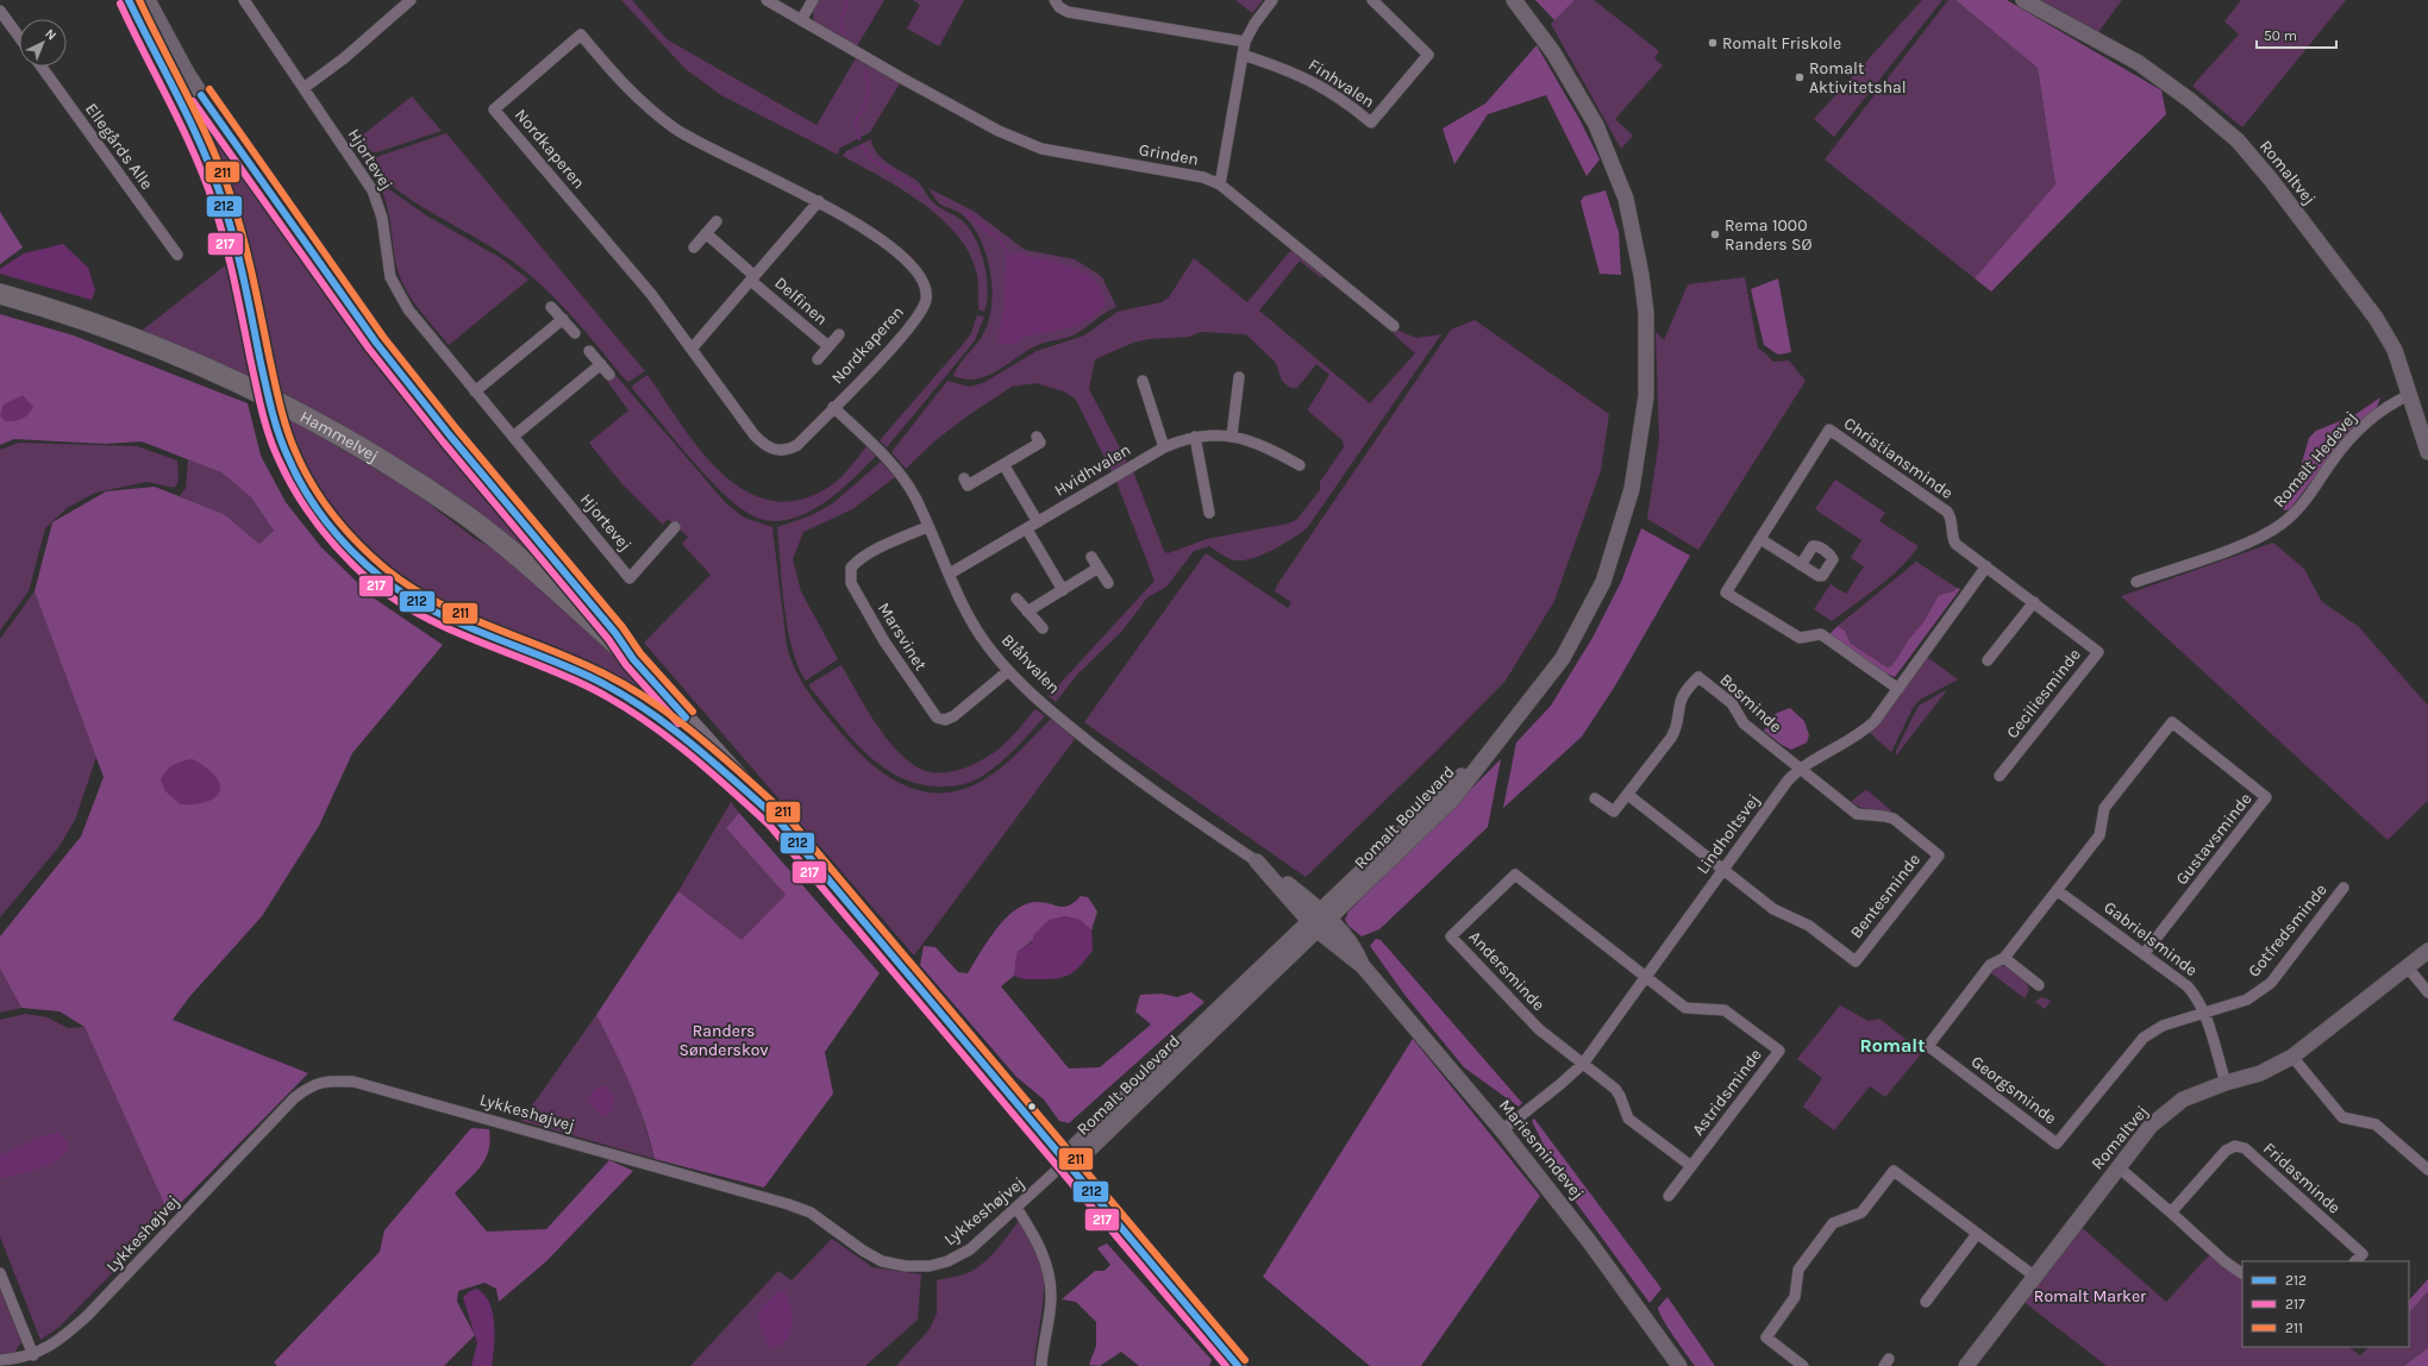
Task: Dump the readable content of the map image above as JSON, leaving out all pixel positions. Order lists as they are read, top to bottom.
{
  "streets": {
    "highway": ["Hammelvej"],
    "street": [
      "Finhvalen",
      "Ellegårds Alle",
      "Nordkaperen",
      "Grinden",
      "Hjortevej",
      "Romaltvej",
      "Delfinen",
      "Christiansminde",
      "Romalt Hedevej",
      "Hvidhvalen",
      "Marsvinet",
      "Blåhvalen",
      "Ceciliesminde",
      "Bosminde",
      "Romalt Boulevard",
      "Lindholtsvej",
      "Gustavsminde",
      "Bentesminde",
      "Gotfredsminde",
      "Gabrielsminde",
      "Andersminde",
      "Georgsminde",
      "Astridsminde",
      "Lykkeshøjvej",
      "Mariesmindevej",
      "Fridasminde"
    ]
  },
  "crossings": [
    ["Nordkaperen", "Delfinen"],
    ["Nordkaperen", "Blåhvalen"],
    ["Romaltvej", "Romalt Hedevej"],
    ["Romaltvej", "Gabrielsminde"],
    ["Christiansminde", "Ceciliesminde"],
    ["Christiansminde", "Lindholtsvej"],
    ["Hvidhvalen", "Blåhvalen"],
    ["Marsvinet", "Blåhvalen"],
    ["Blåhvalen", "Romalt Boulevard"],
    ["Blåhvalen", "Mariesmindevej"],
    ["Ceciliesminde", "Lindholtsvej"],
    ["Bosminde", "Lindholtsvej"],
    ["Bosminde", "Bentesminde"],
    ["Romalt Boulevard", "Lykkeshøjvej"],
    ["Romalt Boulevard", "Mariesmindevej"],
    ["Lindholtsvej", "Bentesminde"],
    ["Lindholtsvej", "Andersminde"],
    ["Lindholtsvej", "Astridsminde"],
    ["Lindholtsvej", "Mariesmindevej"],
    ["Gustavsminde", "Gabrielsminde"],
    ["Gustavsminde", "Georgsminde"],
    ["Gotfredsminde", "Gabrielsminde"],
    ["Gotfredsminde", "Georgsminde"],
    ["Gabrielsminde", "Georgsminde"],
    ["Andersminde", "Astridsminde"]
  ],
  "districts": ["Romalt"],
  "parks": ["Randers Sønderskov", "Romalt Marker"],
  "places": ["Romalt Friskole", "Romalt Aktivitetshal", "Rema 1000 Randers SØ"],
  "lines": ["transit line 212", "transit line 211", "transit line 217"],
  "legend": ["212", "217", "211"],
  "scale_bar": "50 m",
  "north": "top right"
}
